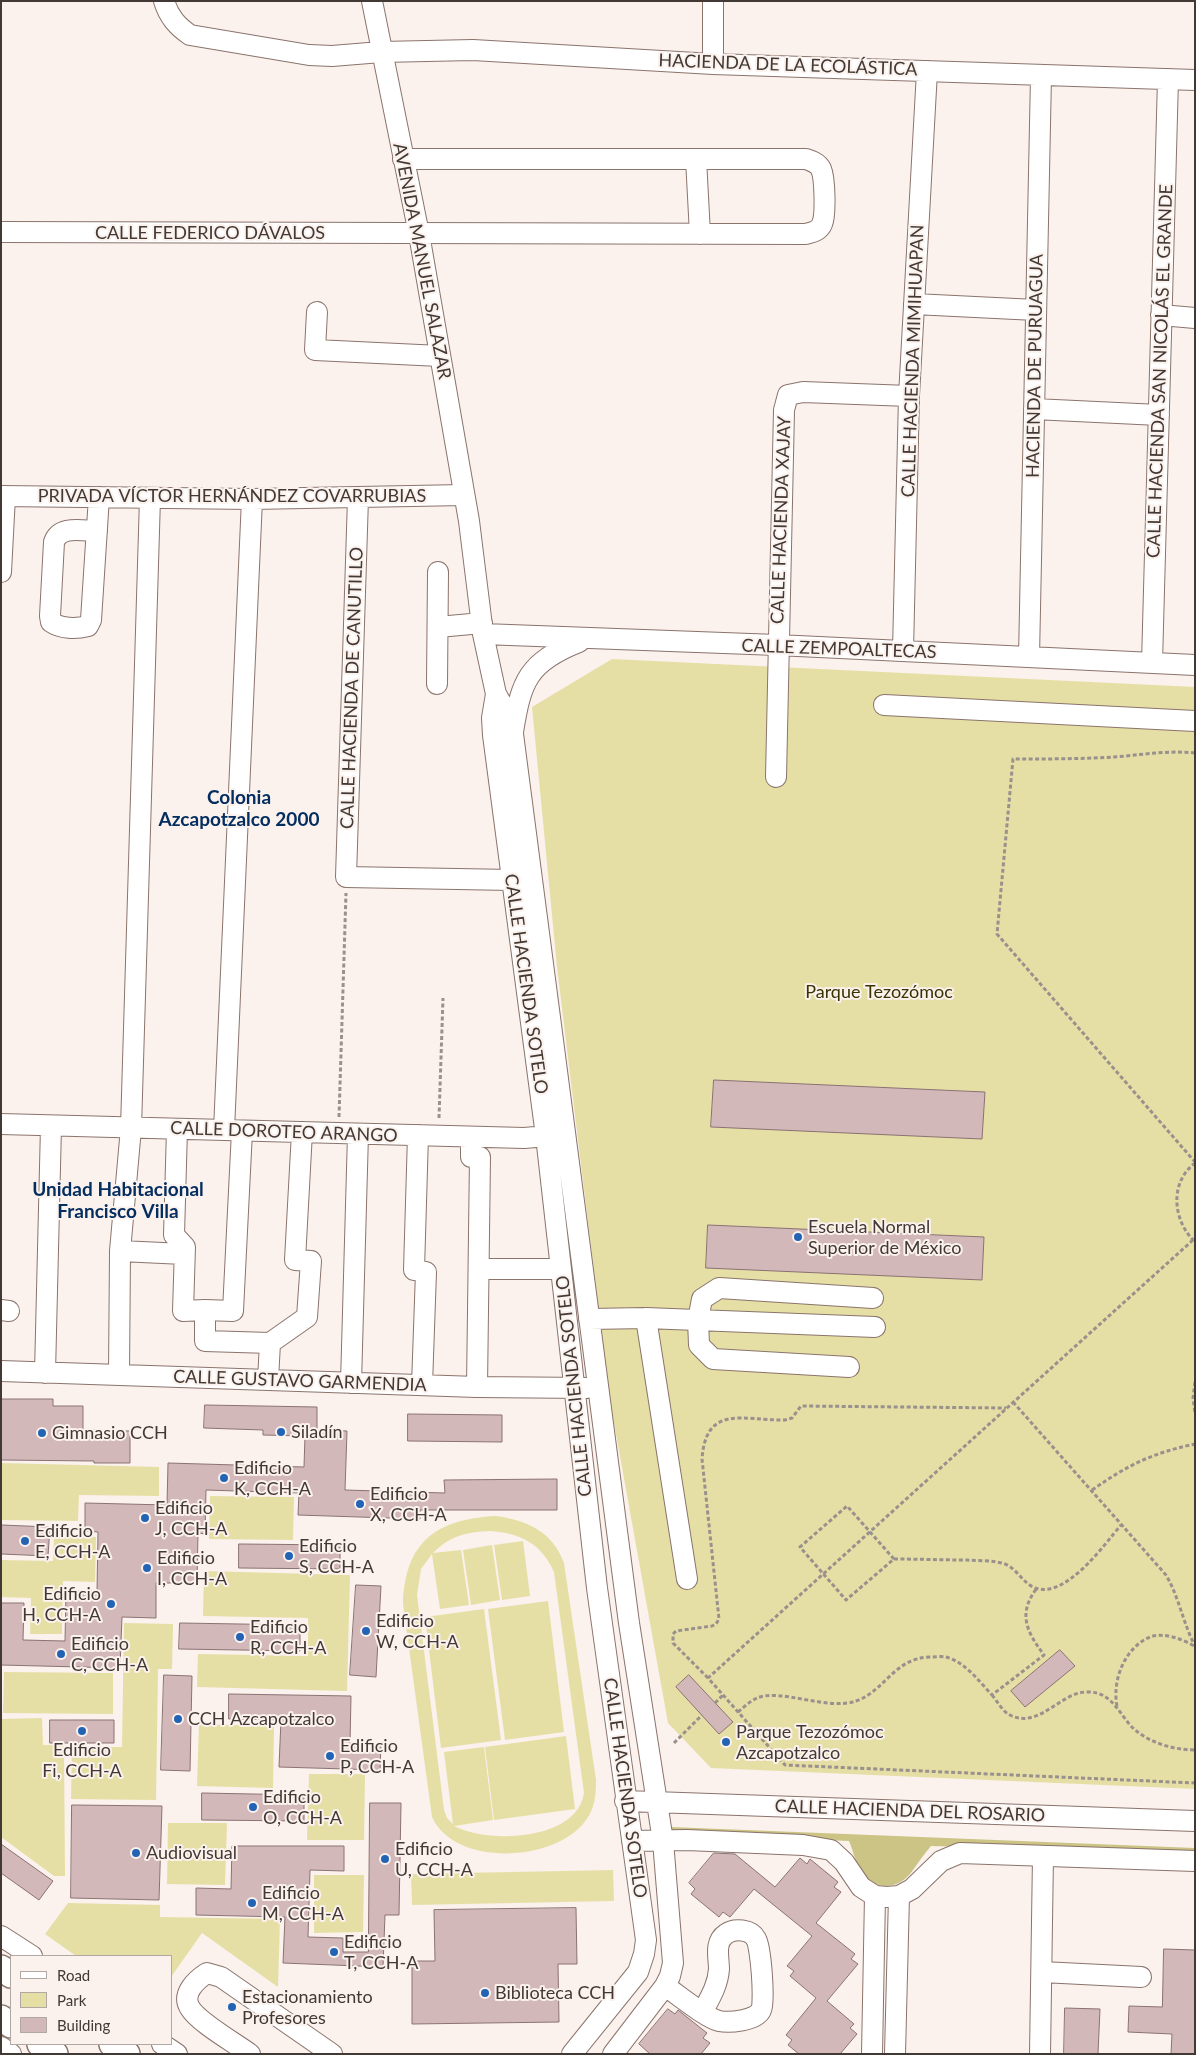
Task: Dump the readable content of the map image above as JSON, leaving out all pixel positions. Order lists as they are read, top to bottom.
{
  "streets": {
    "street": [
      "HACIENDA DE LA ECOLÁSTICA",
      "CALLE FEDERICO DÁVALOS",
      "AVENIDA MANUEL SALAZAR",
      "CALLE HACIENDA MIMIHUAPAN",
      "HACIENDA DE PURUAGUA",
      "CALLE HACIENDA SAN NICOLÁS EL GRANDE",
      "PRIVADA VÍCTOR HERNÁNDEZ COVARRUBIAS",
      "CALLE HACIENDA XAJAY",
      "CALLE ZEMPOALTECAS",
      "CALLE HACIENDA DE CANUTILLO",
      "CALLE HACIENDA SOTELO",
      "CALLE DOROTEO ARANGO",
      "CALLE GUSTAVO GARMENDIA",
      "CALLE HACIENDA DEL ROSARIO"
    ]
  },
  "crossings": [
    ["HACIENDA DE LA ECOLÁSTICA", "AVENIDA MANUEL SALAZAR"],
    ["HACIENDA DE LA ECOLÁSTICA", "CALLE HACIENDA MIMIHUAPAN"],
    ["HACIENDA DE LA ECOLÁSTICA", "HACIENDA DE PURUAGUA"],
    ["HACIENDA DE LA ECOLÁSTICA", "CALLE HACIENDA SAN NICOLÁS EL GRANDE"],
    ["CALLE FEDERICO DÁVALOS", "AVENIDA MANUEL SALAZAR"],
    ["AVENIDA MANUEL SALAZAR", "PRIVADA VÍCTOR HERNÁNDEZ COVARRUBIAS"],
    ["AVENIDA MANUEL SALAZAR", "CALLE HACIENDA SOTELO"],
    ["CALLE HACIENDA MIMIHUAPAN", "CALLE HACIENDA XAJAY"],
    ["CALLE HACIENDA MIMIHUAPAN", "CALLE ZEMPOALTECAS"],
    ["HACIENDA DE PURUAGUA", "CALLE ZEMPOALTECAS"],
    ["CALLE HACIENDA SAN NICOLÁS EL GRANDE", "CALLE ZEMPOALTECAS"],
    ["PRIVADA VÍCTOR HERNÁNDEZ COVARRUBIAS", "CALLE HACIENDA DE CANUTILLO"],
    ["CALLE HACIENDA XAJAY", "CALLE ZEMPOALTECAS"],
    ["CALLE ZEMPOALTECAS", "CALLE HACIENDA SOTELO"],
    ["CALLE HACIENDA SOTELO", "CALLE DOROTEO ARANGO"],
    ["CALLE HACIENDA SOTELO", "CALLE GUSTAVO GARMENDIA"],
    ["CALLE HACIENDA SOTELO", "CALLE HACIENDA DEL ROSARIO"]
  ],
  "districts": ["Colonia Azcapotzalco 2000", "Unidad Habitacional Francisco Villa"],
  "parks": ["Parque Tezozómoc"],
  "places": [
    "Escuela Normal Superior de México",
    "Siladín",
    "Gimnasio CCH",
    "Edificio K, CCH-A",
    "Edificio X, CCH-A",
    "Edificio J, CCH-A",
    "Edificio E, CCH-A",
    "Edificio S, CCH-A",
    "Edificio I, CCH-A",
    "Edificio H, CCH-A",
    "Edificio W, CCH-A",
    "Edificio R, CCH-A",
    "Edificio C, CCH-A",
    "CCH Azcapotzalco",
    "Edificio Fi, CCH-A",
    "Parque Tezozómoc Azcapotzalco",
    "Edificio P, CCH-A",
    "Edificio O, CCH-A",
    "Audiovisual",
    "Edificio U, CCH-A",
    "Edificio M, CCH-A",
    "Edificio T, CCH-A",
    "Biblioteca CCH",
    "Estacionamiento Profesores"
  ],
  "legend": ["Road", "Park", "Building"]
}
